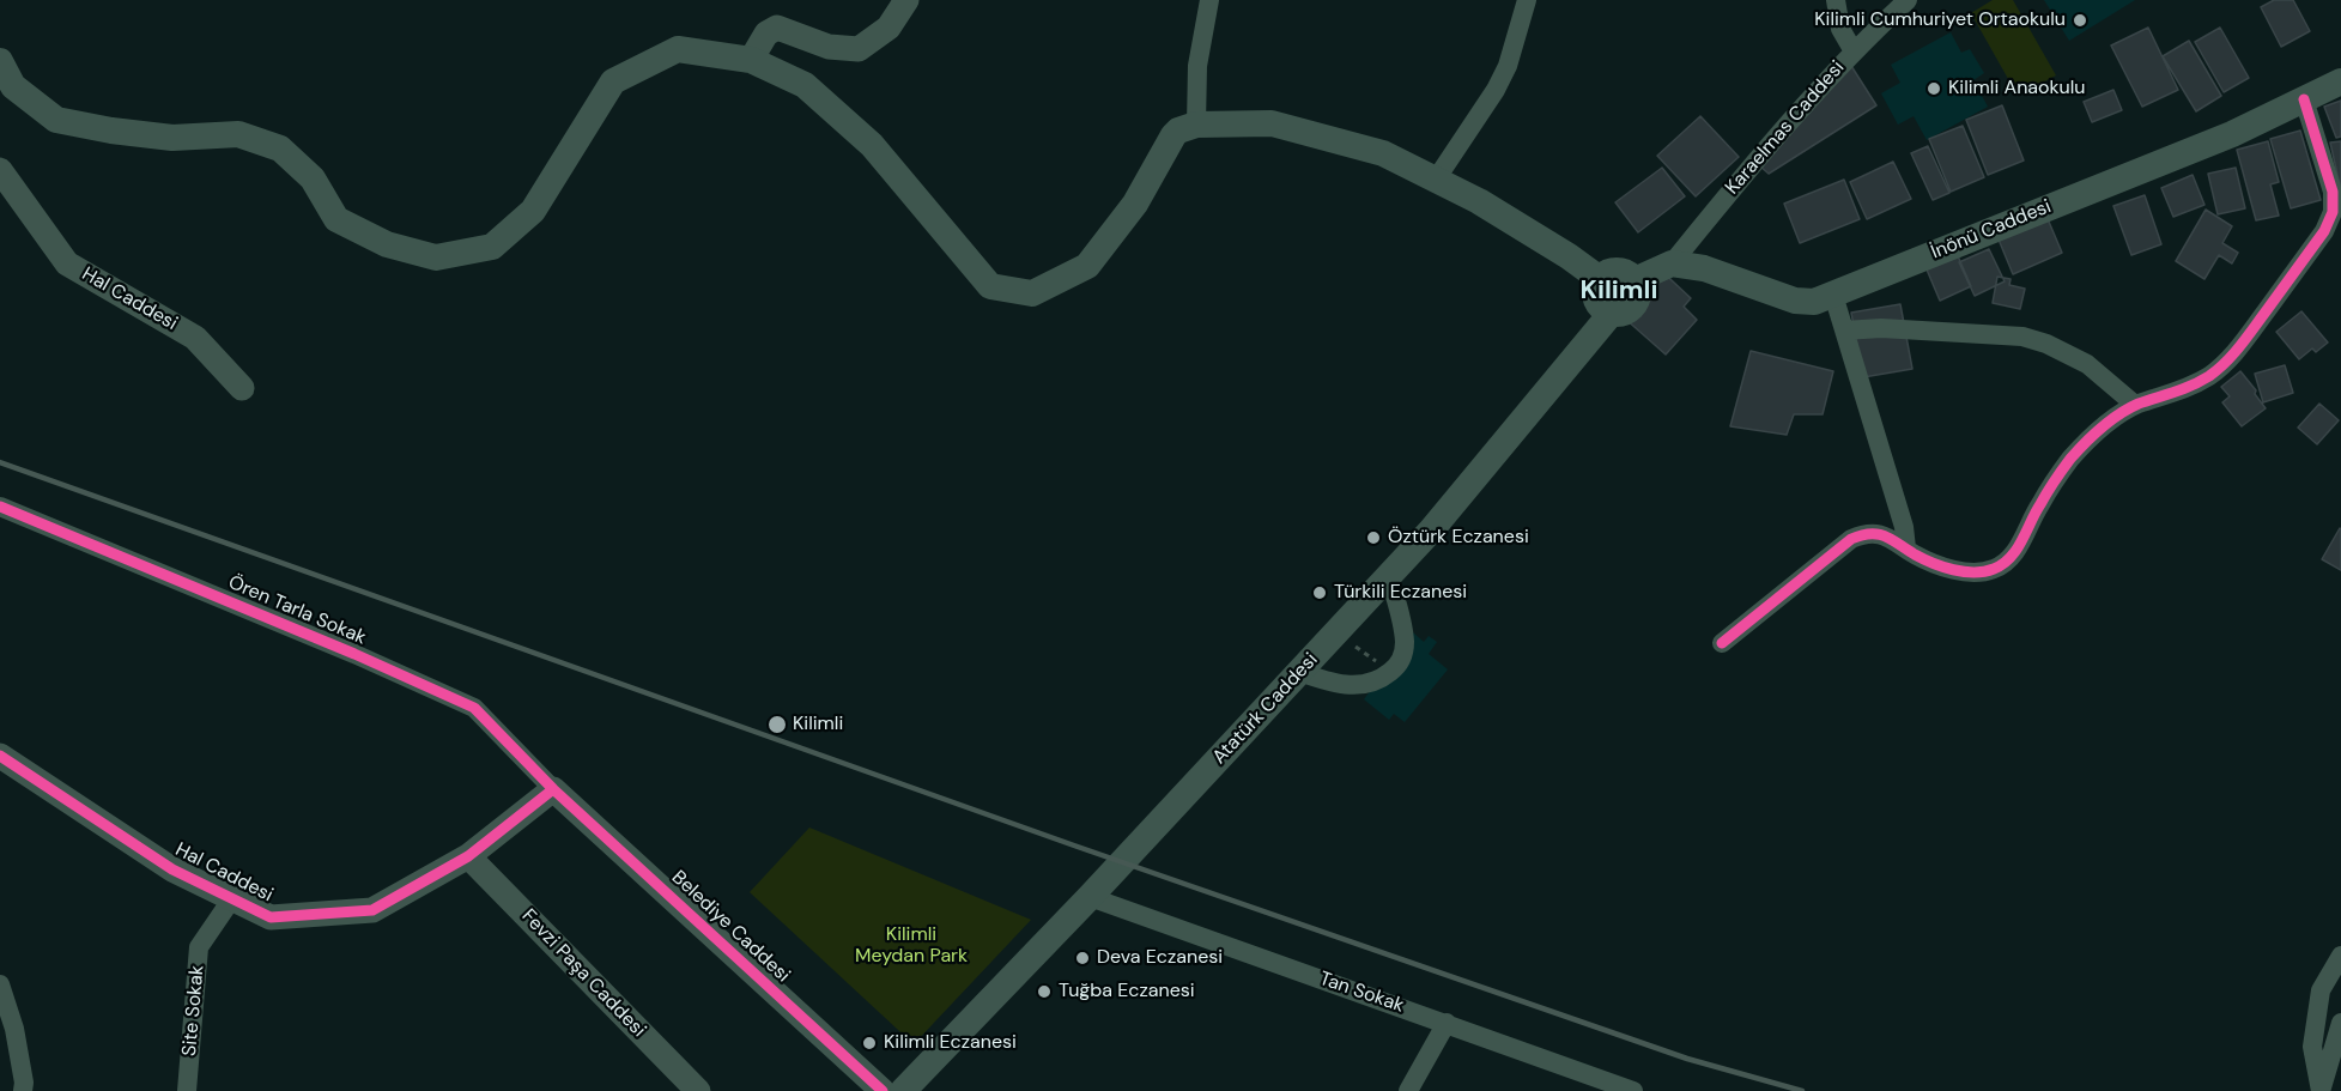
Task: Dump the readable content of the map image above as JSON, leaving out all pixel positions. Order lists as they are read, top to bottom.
{
  "streets": {
    "main road": ["İnönü Caddesi", "Atatürk Caddesi"],
    "street": [
      "Karaelmas Caddesi",
      "Hal Caddesi",
      "Ören Tarla Sokak",
      "Belediye Caddesi",
      "Fevzi Paşa Caddesi",
      "Tan Sokak",
      "Site Sokak"
    ]
  },
  "crossings": [
    ["Karaelmas Caddesi", "İnönü Caddesi"],
    ["Hal Caddesi", "Ören Tarla Sokak"],
    ["Hal Caddesi", "Belediye Caddesi"],
    ["Hal Caddesi", "Fevzi Paşa Caddesi"],
    ["Hal Caddesi", "Site Sokak"],
    ["Ören Tarla Sokak", "Belediye Caddesi"],
    ["Atatürk Caddesi", "Tan Sokak"]
  ],
  "districts": ["Kilimli"],
  "parks": ["Kilimli Meydan Park"],
  "places": [
    "Kilimli Cumhuriyet Ortaokulu",
    "Kilimli Anaokulu",
    "Öztürk Eczanesi",
    "Türkili Eczanesi",
    "Kilimli",
    "Deva Eczanesi",
    "Tuğba Eczanesi",
    "Kilimli Eczanesi"
  ]
}
